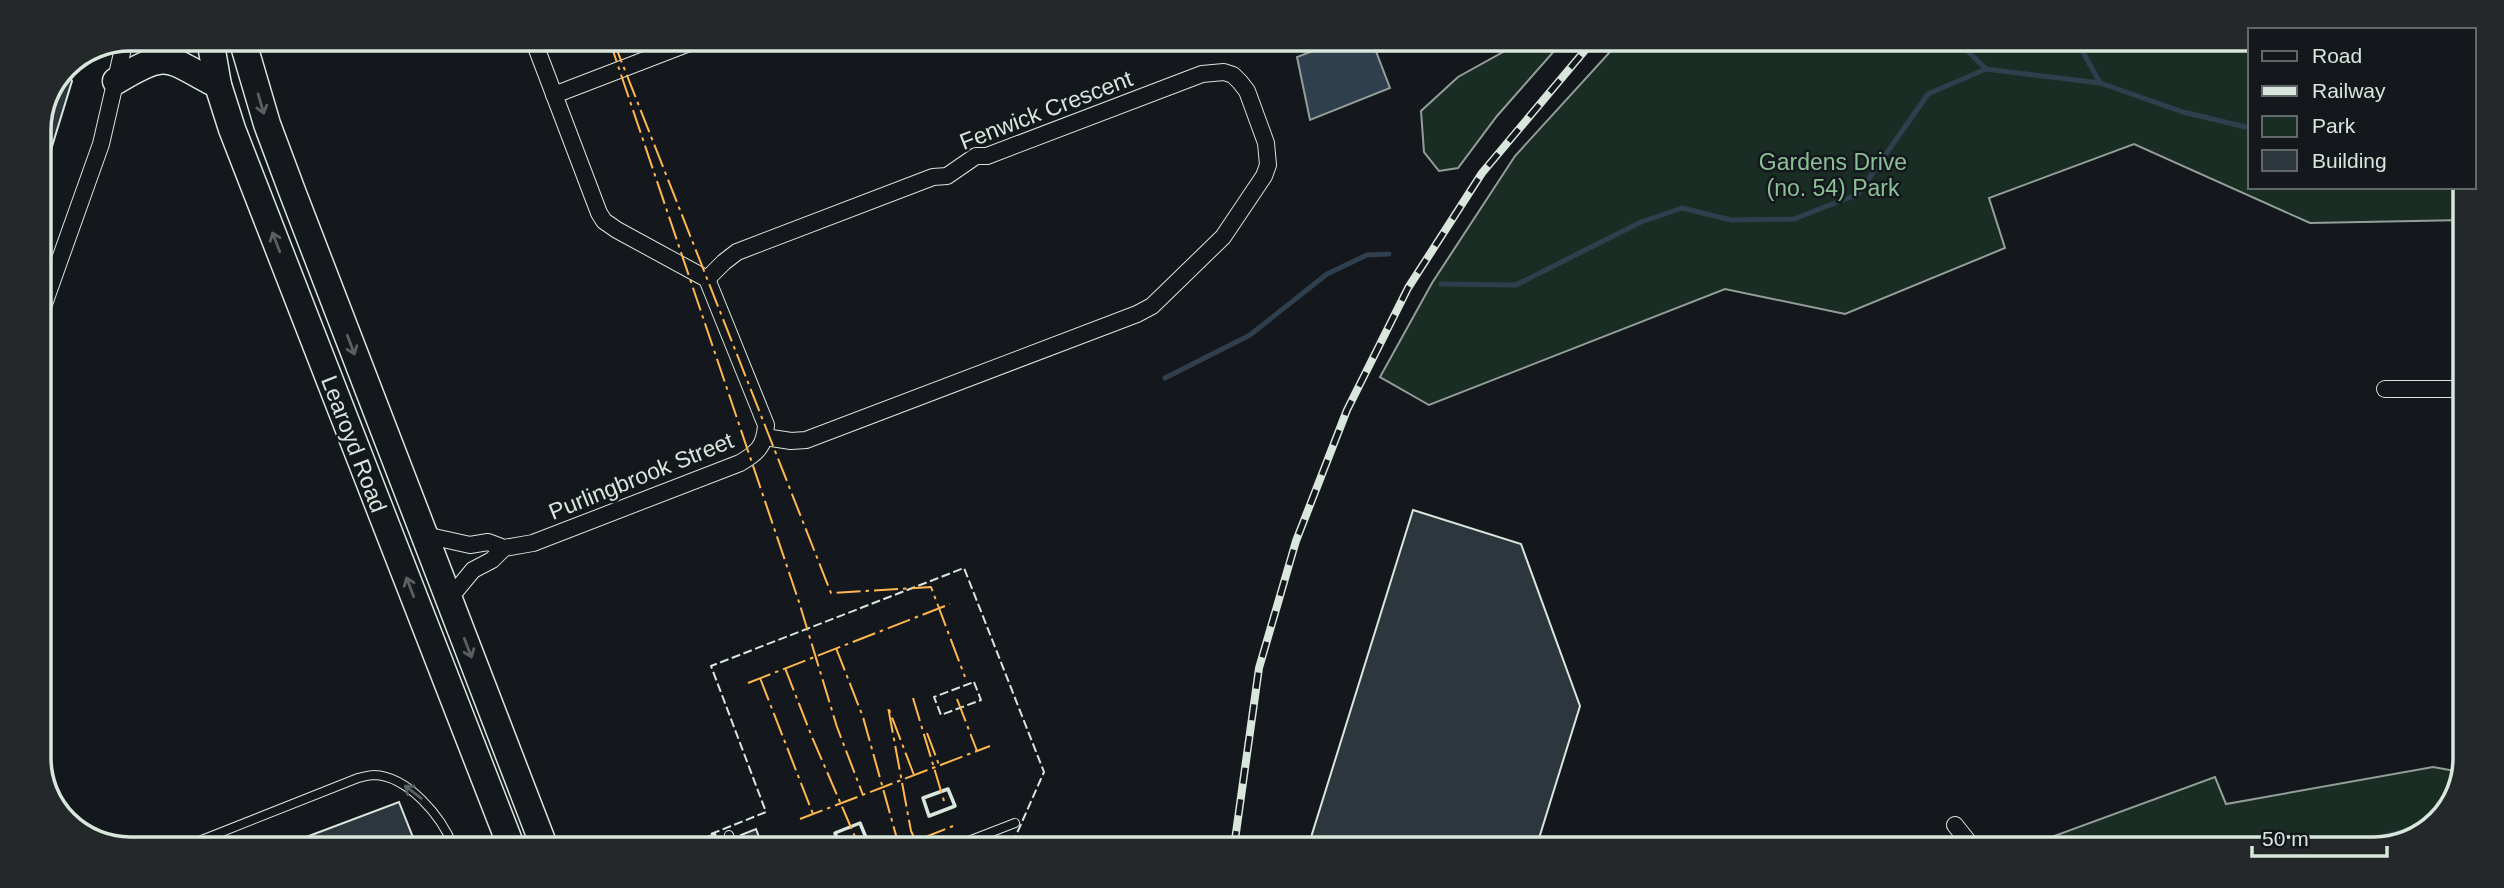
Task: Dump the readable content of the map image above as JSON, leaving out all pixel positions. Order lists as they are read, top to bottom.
{
  "streets": {
    "main road": ["Learoyd Road"],
    "street": ["Fenwick Crescent", "Purlingbrook Street"]
  },
  "crossings": [
    ["Fenwick Crescent", "Purlingbrook Street"],
    ["Learoyd Road", "Purlingbrook Street"]
  ],
  "parks": ["Gardens Drive (no. 54) Park"],
  "legend": [
    "Road",
    "Railway",
    "Park",
    "Building"
  ],
  "scale_bar": "50 m"
}
